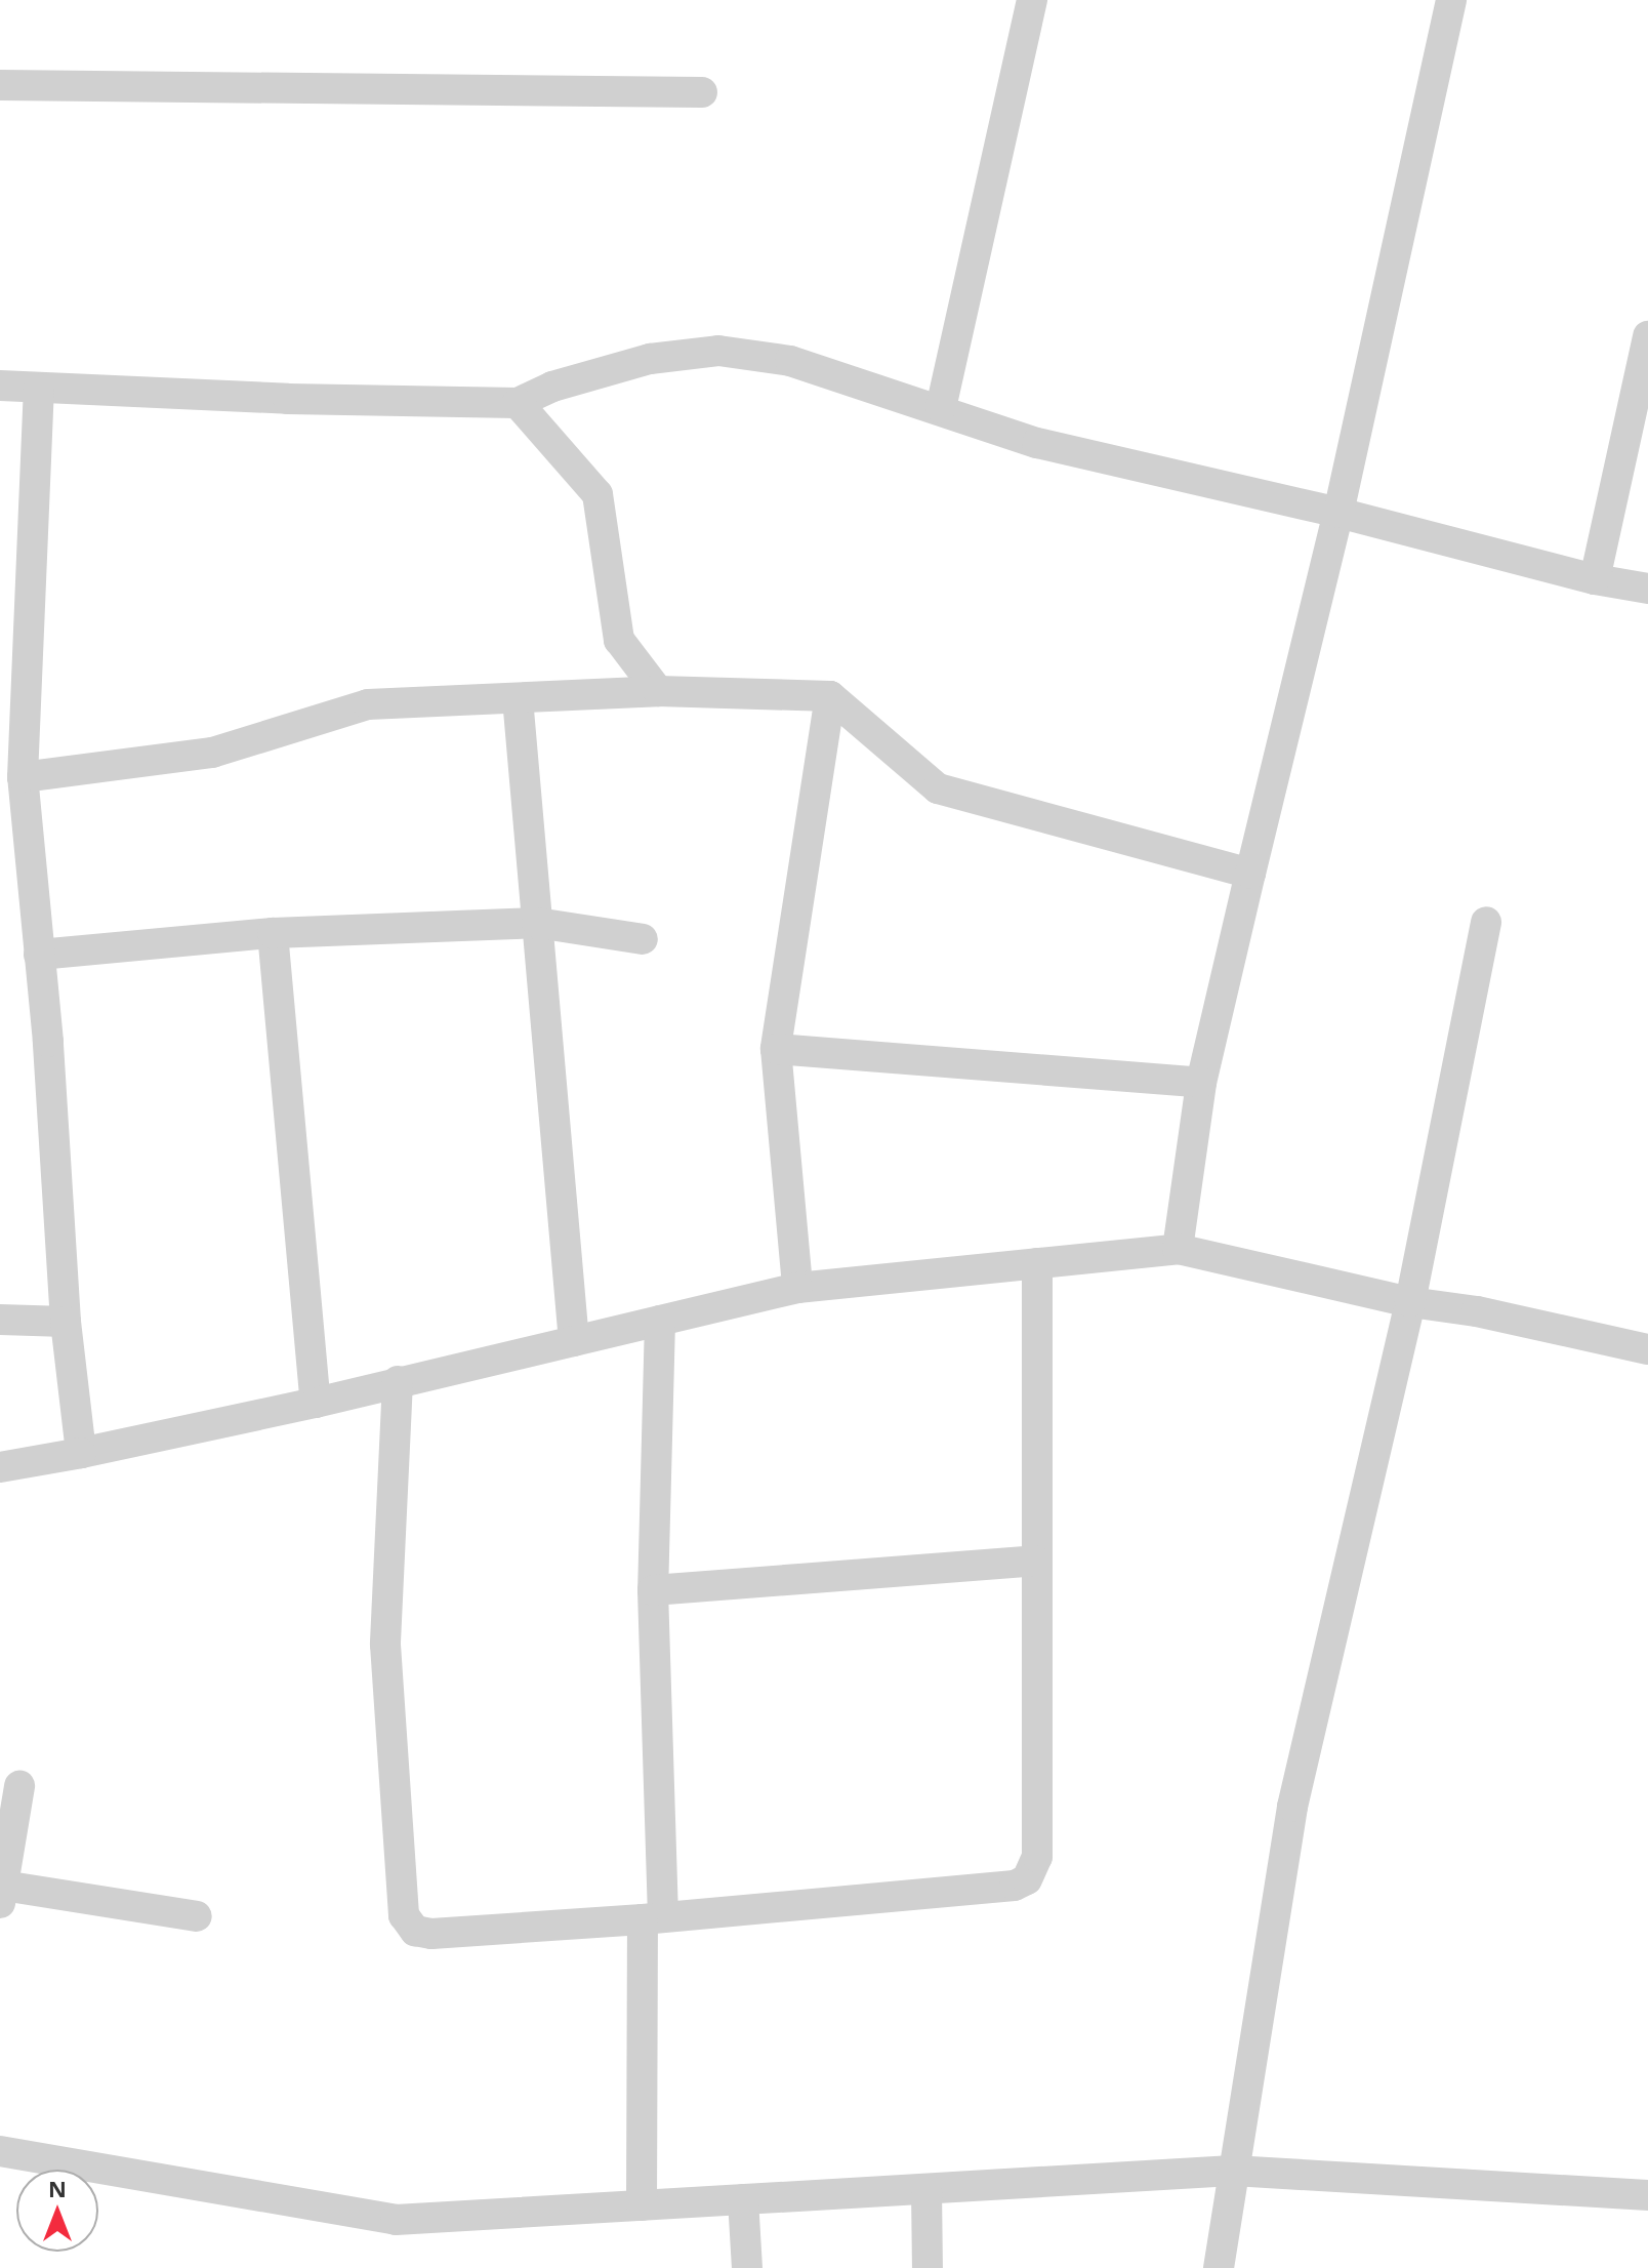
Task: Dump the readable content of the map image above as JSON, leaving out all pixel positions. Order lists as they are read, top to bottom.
{
  "north": "top"
}
